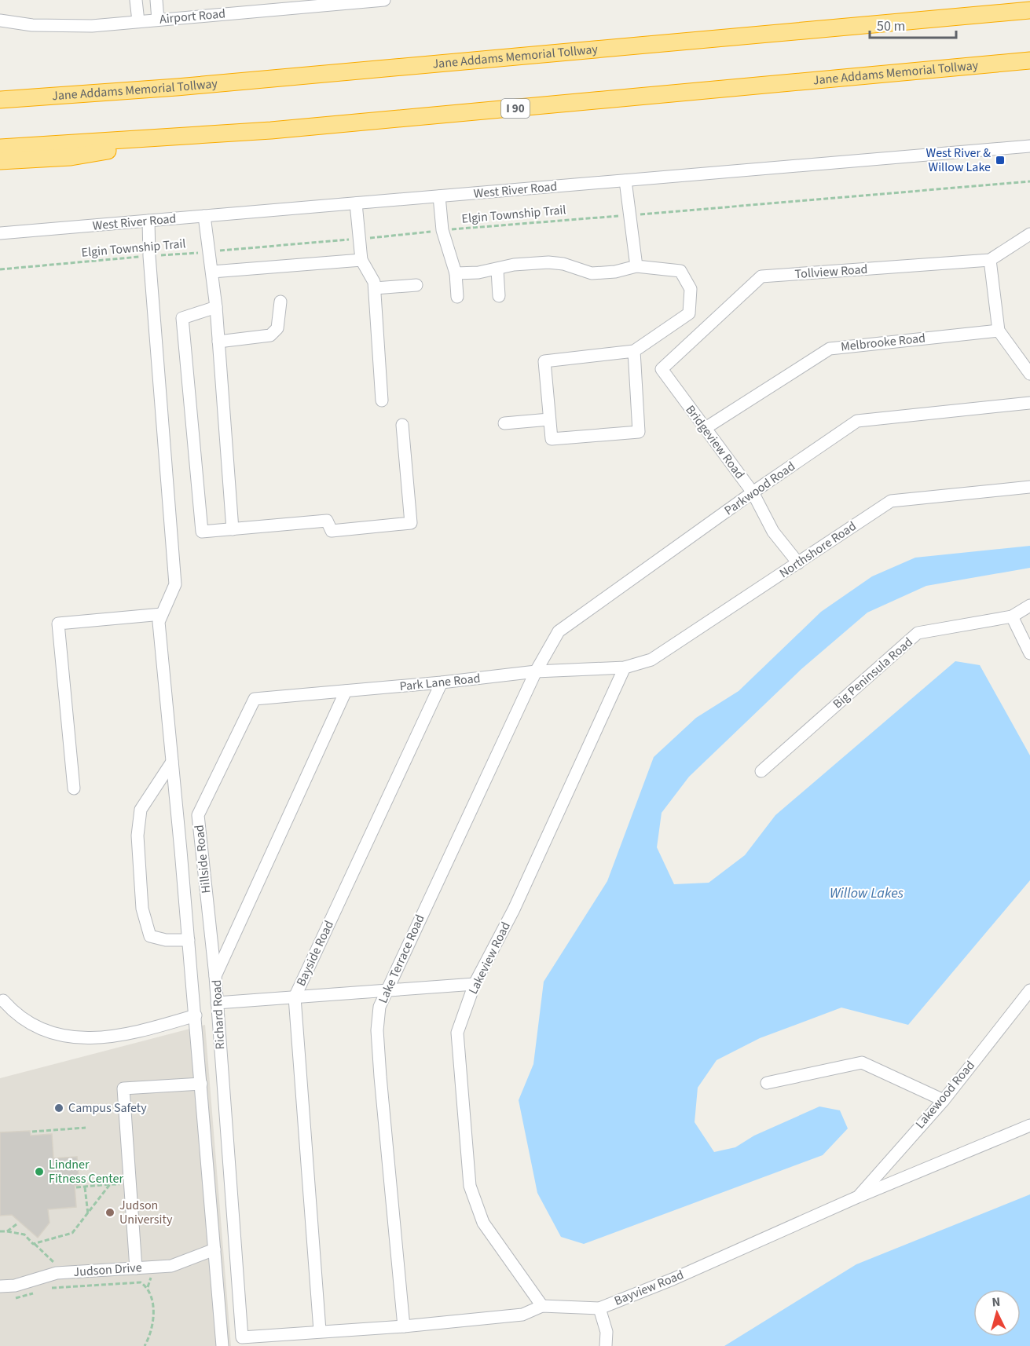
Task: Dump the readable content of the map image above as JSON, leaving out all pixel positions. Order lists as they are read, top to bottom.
{
  "streets": {
    "highway": ["Jane Addams Memorial Tollway", "I 90"],
    "street": [
      "Airport Road",
      "West River Road",
      "Tollview Road",
      "Melbrooke Road",
      "Bridgeview Road",
      "Parkwood Road",
      "Northshore Road",
      "Big Peninsula Road",
      "Park Lane Road",
      "Hillside Road",
      "Bayside Road",
      "Lakeview Road",
      "Lake Terrace Road",
      "Richard Road",
      "Lakewood Road",
      "Judson Drive",
      "Bayview Road"
    ],
    "path": ["Elgin Township Trail"]
  },
  "crossings": [
    ["Tollview Road", "Bridgeview Road"],
    ["Melbrooke Road", "Bridgeview Road"],
    ["Bridgeview Road", "Parkwood Road"],
    ["Bridgeview Road", "Northshore Road"],
    ["Parkwood Road", "Park Lane Road"],
    ["Parkwood Road", "Lake Terrace Road"],
    ["Northshore Road", "Park Lane Road"],
    ["Northshore Road", "Lakeview Road"],
    ["Park Lane Road", "Hillside Road"],
    ["Park Lane Road", "Bayside Road"],
    ["Park Lane Road", "Lakeview Road"],
    ["Park Lane Road", "Lake Terrace Road"],
    ["Park Lane Road", "Richard Road"],
    ["Hillside Road", "Richard Road"],
    ["Bayside Road", "Bayview Road"],
    ["Lakeview Road", "Bayview Road"],
    ["Lake Terrace Road", "Bayview Road"],
    ["Richard Road", "Bayview Road"],
    ["Lakewood Road", "Bayview Road"]
  ],
  "water": ["Willow Lakes"],
  "places": {
    "transit": ["West River & Willow Lake"],
    "other": ["Campus Safety", "Lindner Fitness Center", "Judson University"]
  },
  "scale_bar": "50 m",
  "north": "top"
}
